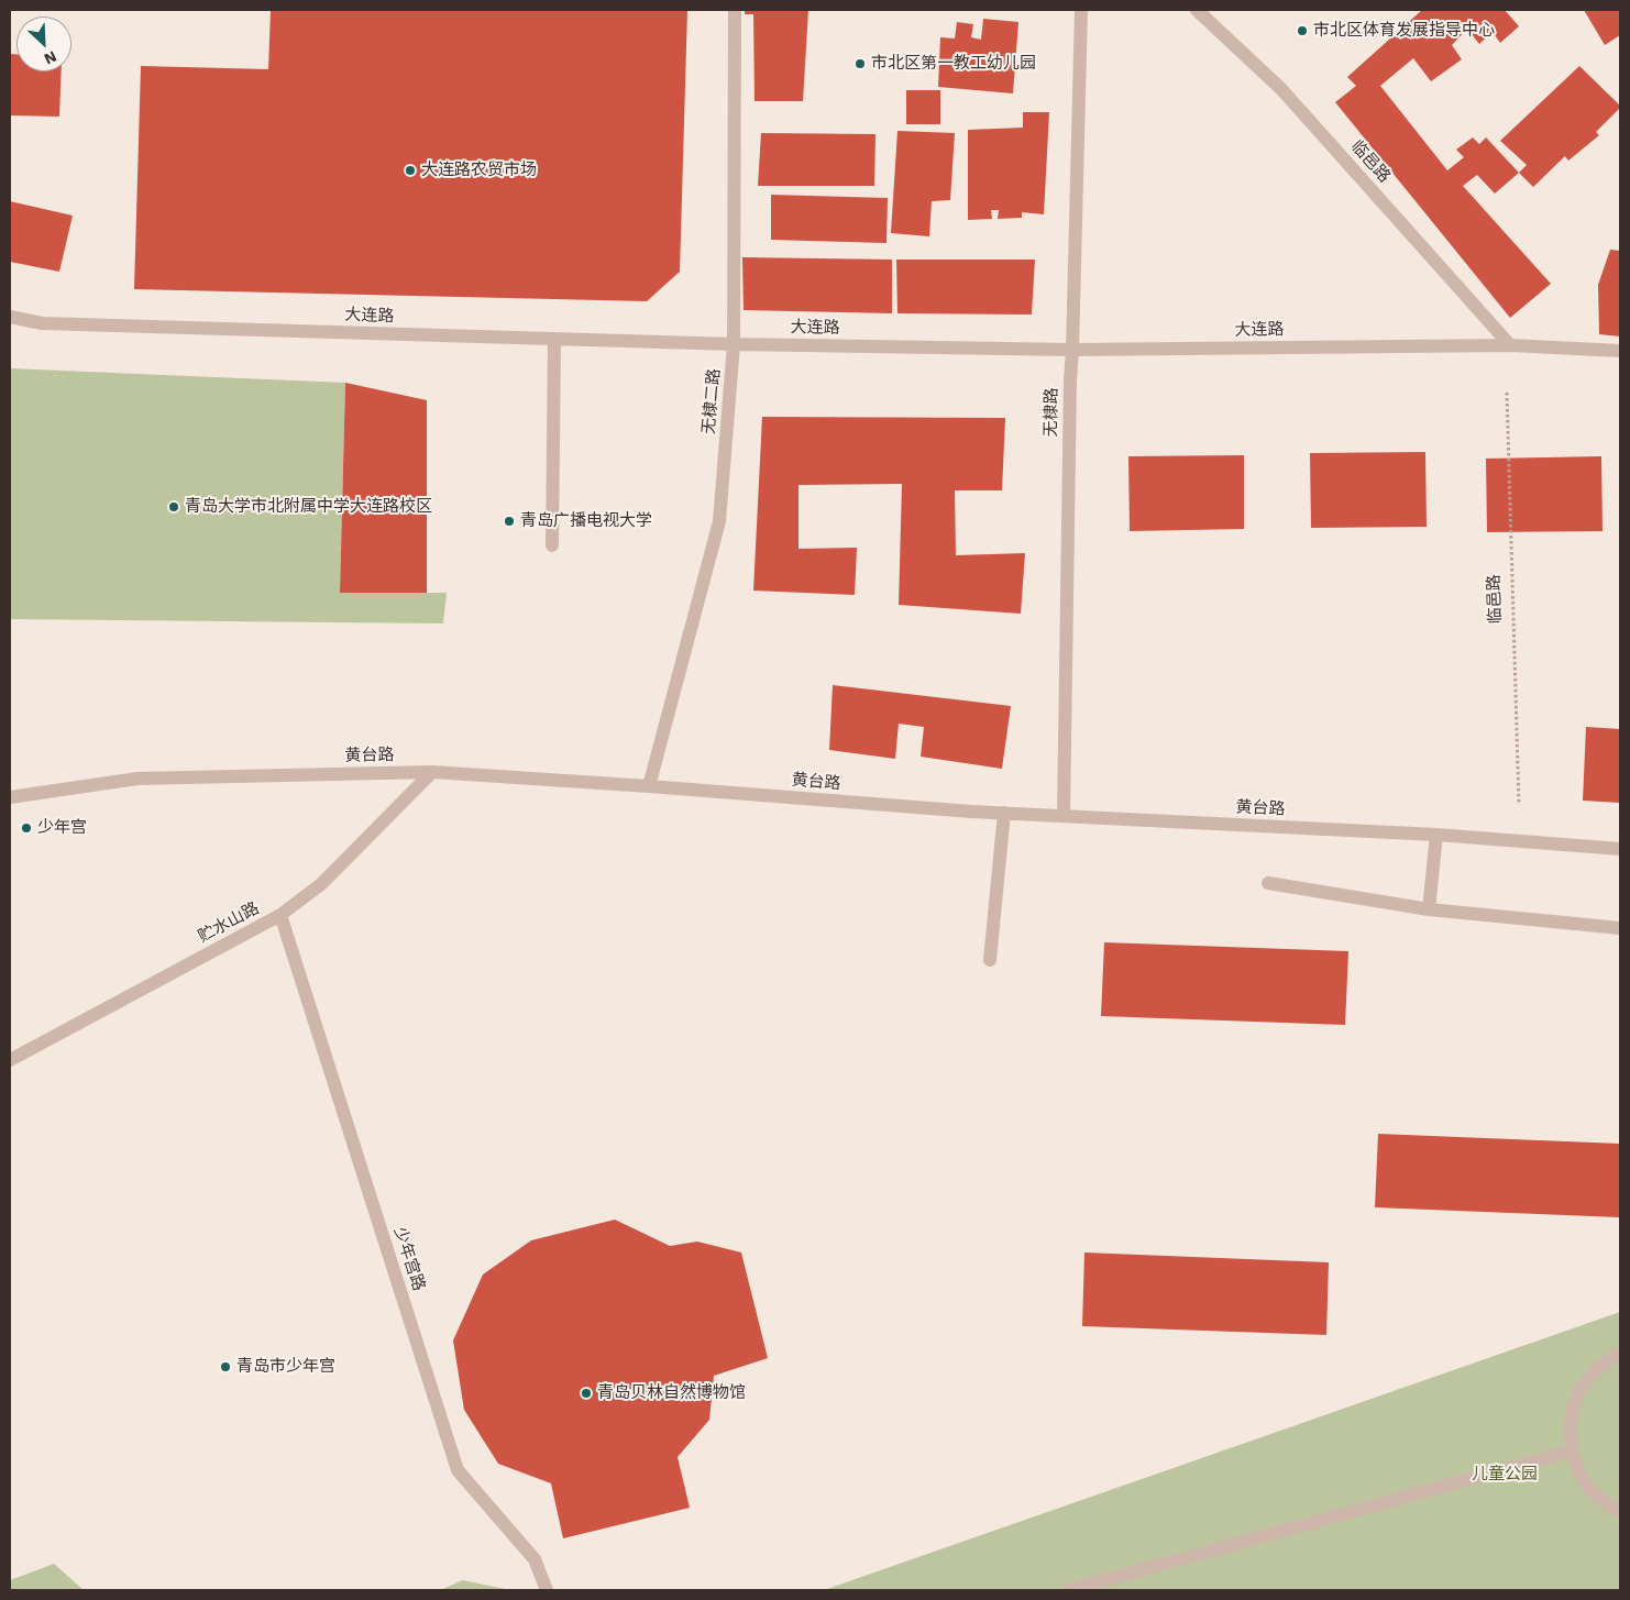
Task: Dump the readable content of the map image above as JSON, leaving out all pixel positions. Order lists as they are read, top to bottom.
{
  "streets": {
    "street": [
      "临邑路",
      "大连路",
      "无棣二路",
      "无棣路",
      "黄台路",
      "贮水山路",
      "少年宫路"
    ]
  },
  "crossings": [
    ["临邑路", "大连路"],
    ["大连路", "无棣二路"],
    ["大连路", "无棣路"],
    ["无棣二路", "黄台路"],
    ["无棣路", "黄台路"],
    ["黄台路", "贮水山路"],
    ["贮水山路", "少年宫路"]
  ],
  "parks": ["儿童公园"],
  "places": [
    "市北区体育发展指导中心",
    "市北区第一教工幼儿园",
    "大连路农贸市场",
    "青岛大学市北附属中学大连路校区",
    "青岛广播电视大学",
    "少年宫",
    "青岛市少年宫",
    "青岛贝林自然博物馆"
  ],
  "north": "bottom right"
}
